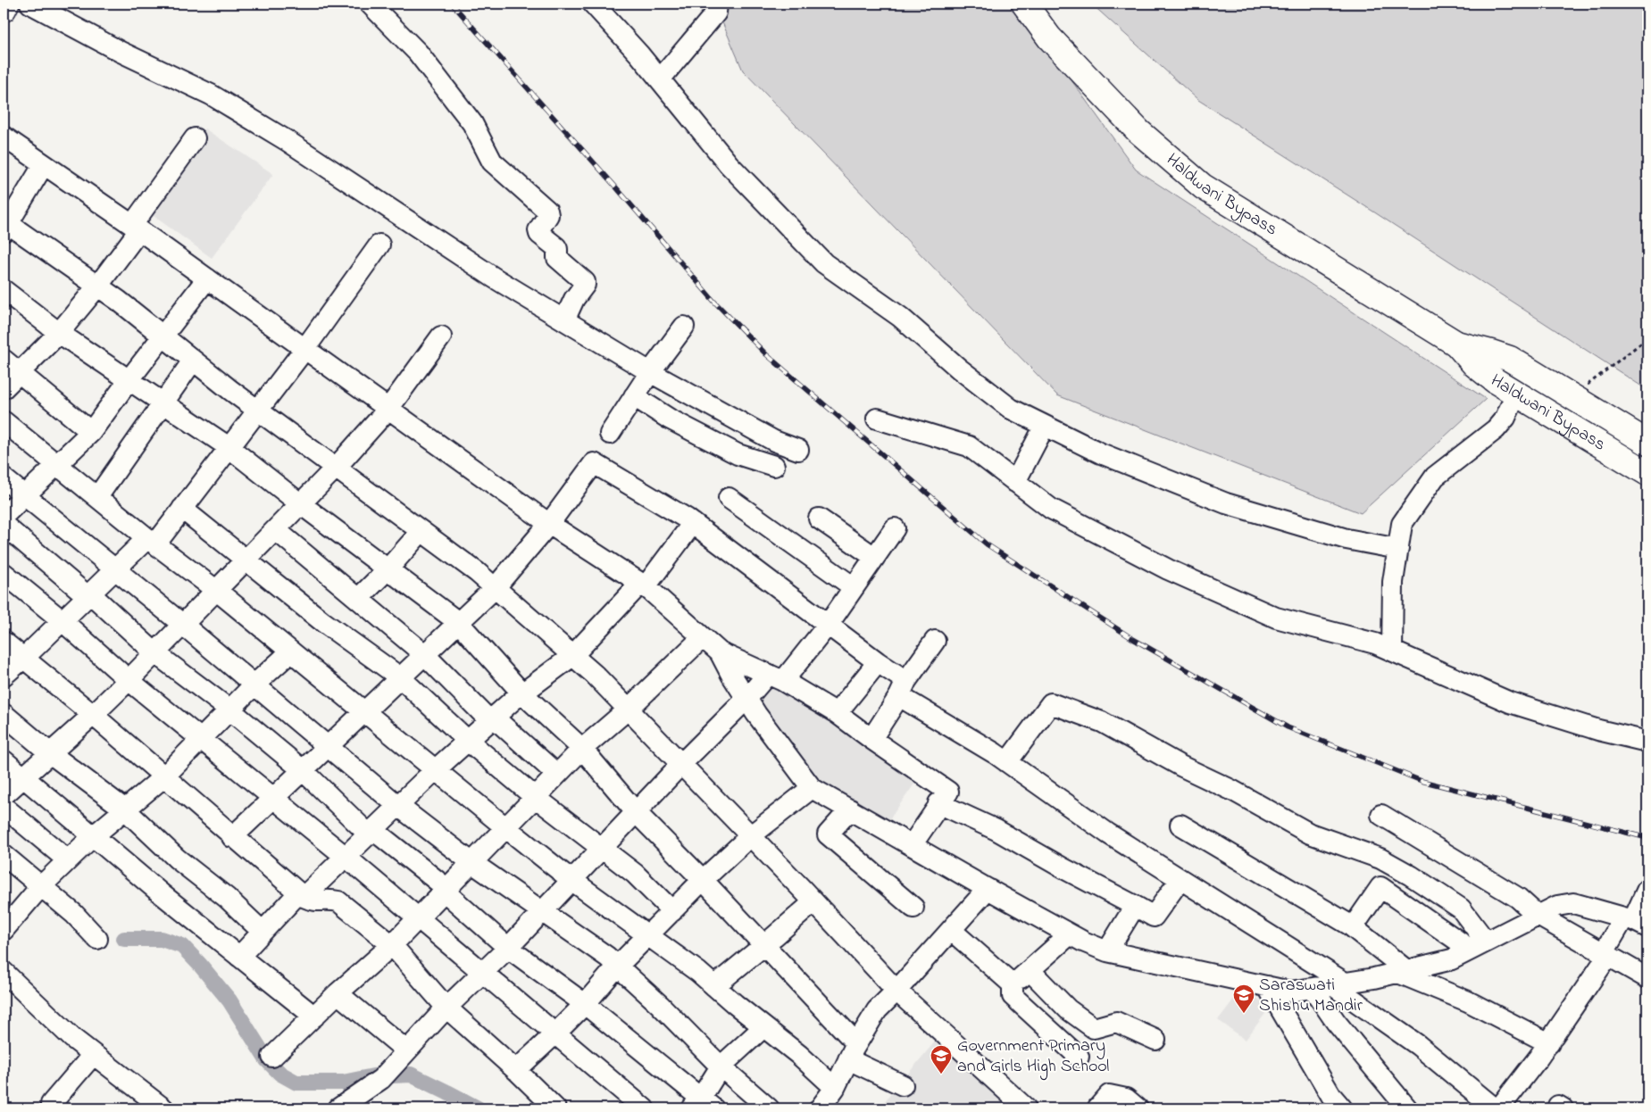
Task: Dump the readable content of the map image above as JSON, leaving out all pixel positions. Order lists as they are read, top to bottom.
{
  "streets": {
    "main road": ["Haldwani Bypass"]
  },
  "places": {
    "school or university": ["Saraswati Shishu Mandir", "Government Primary and Girls High School"]
  }
}
